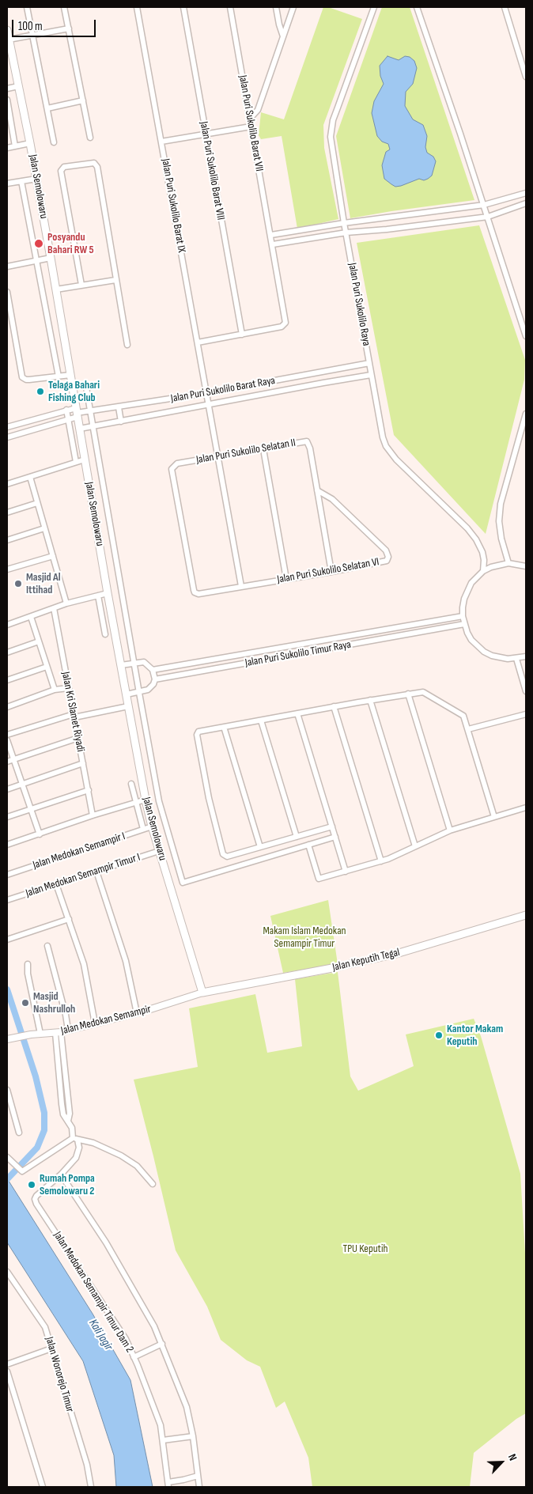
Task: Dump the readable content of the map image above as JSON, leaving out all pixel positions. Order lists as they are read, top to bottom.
{
  "streets": {
    "main road": ["Jalan Semolowaru", "Jalan Keputih Tegal"],
    "street": [
      "Jalan Puri Sukolilo Barat VII",
      "Jalan Puri Sukolilo Barat VIII",
      "Jalan Puri Sukolilo Barat IX",
      "Jalan Puri Sukolilo Raya",
      "Jalan Puri Sukolilo Barat Raya",
      "Jalan Puri Sukolilo Selatan II",
      "Jalan Puri Sukolilo Selatan VI",
      "Jalan Puri Sukolilo Timur Raya",
      "Jalan Kri Slamet Riyadi",
      "Jalan Medokan Semampir I",
      "Jalan Medokan Semampir Timur I",
      "Jalan Medokan Semampir",
      "Jalan Medokan Semampir Timur Dam 2",
      "Jalan Wonorejo Timur"
    ]
  },
  "crossings": [
    ["Jalan Puri Sukolilo Barat VII", "Jalan Puri Sukolilo Barat VIII"],
    ["Jalan Semolowaru", "Jalan Puri Sukolilo Barat Raya"],
    ["Jalan Semolowaru", "Jalan Medokan Semampir I"],
    ["Jalan Semolowaru", "Jalan Medokan Semampir Timur I"],
    ["Jalan Semolowaru", "Jalan Keputih Tegal"],
    ["Jalan Semolowaru", "Jalan Medokan Semampir"],
    ["Jalan Puri Sukolilo Barat IX", "Jalan Puri Sukolilo Barat Raya"],
    ["Jalan Puri Sukolilo Barat IX", "Jalan Puri Sukolilo Selatan II"],
    ["Jalan Puri Sukolilo Barat IX", "Jalan Puri Sukolilo Selatan VI"],
    ["Jalan Puri Sukolilo Raya", "Jalan Puri Sukolilo Barat Raya"],
    ["Jalan Puri Sukolilo Selatan II", "Jalan Puri Sukolilo Selatan VI"],
    ["Jalan Keputih Tegal", "Jalan Medokan Semampir"]
  ],
  "water": ["Kali Jagir"],
  "parks": ["Makam Islam Medokan Semampir Timur", "TPU Keputih"],
  "places": [
    "Posyandu Bahari RW 5",
    "Telaga Bahari Fishing Club",
    "Masjid Al Ittihad",
    "Masjid Nashrulloh",
    "Kantor Makam Keputih",
    "Rumah Pompa Semolowaru 2"
  ],
  "scale_bar": "100 m",
  "north": "top right"
}
